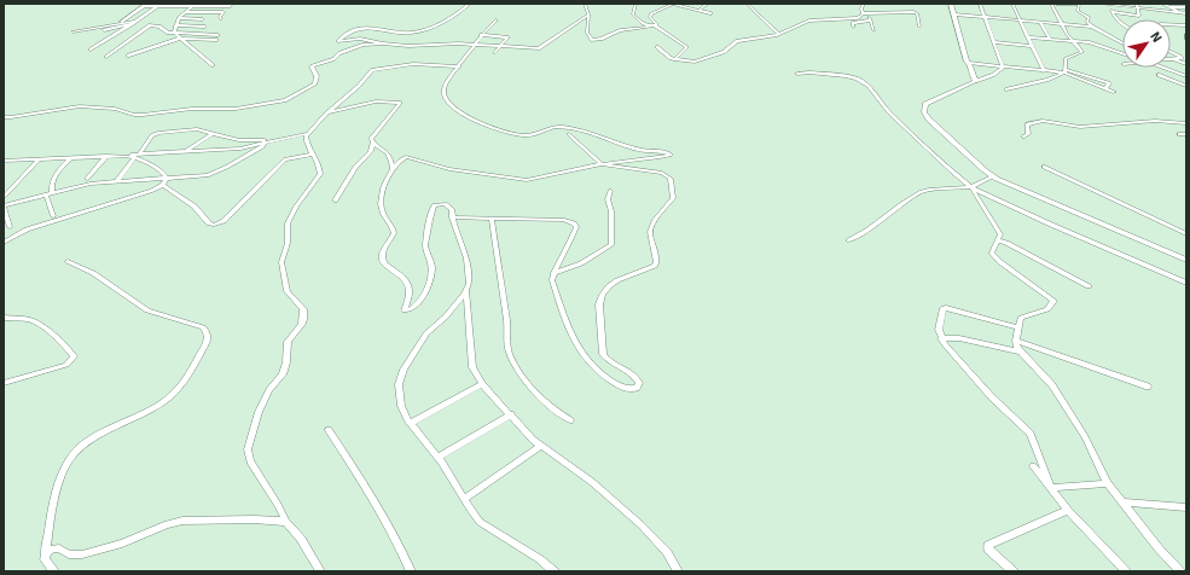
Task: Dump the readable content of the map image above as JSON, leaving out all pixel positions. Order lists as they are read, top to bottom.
{
  "north": "top right"
}
